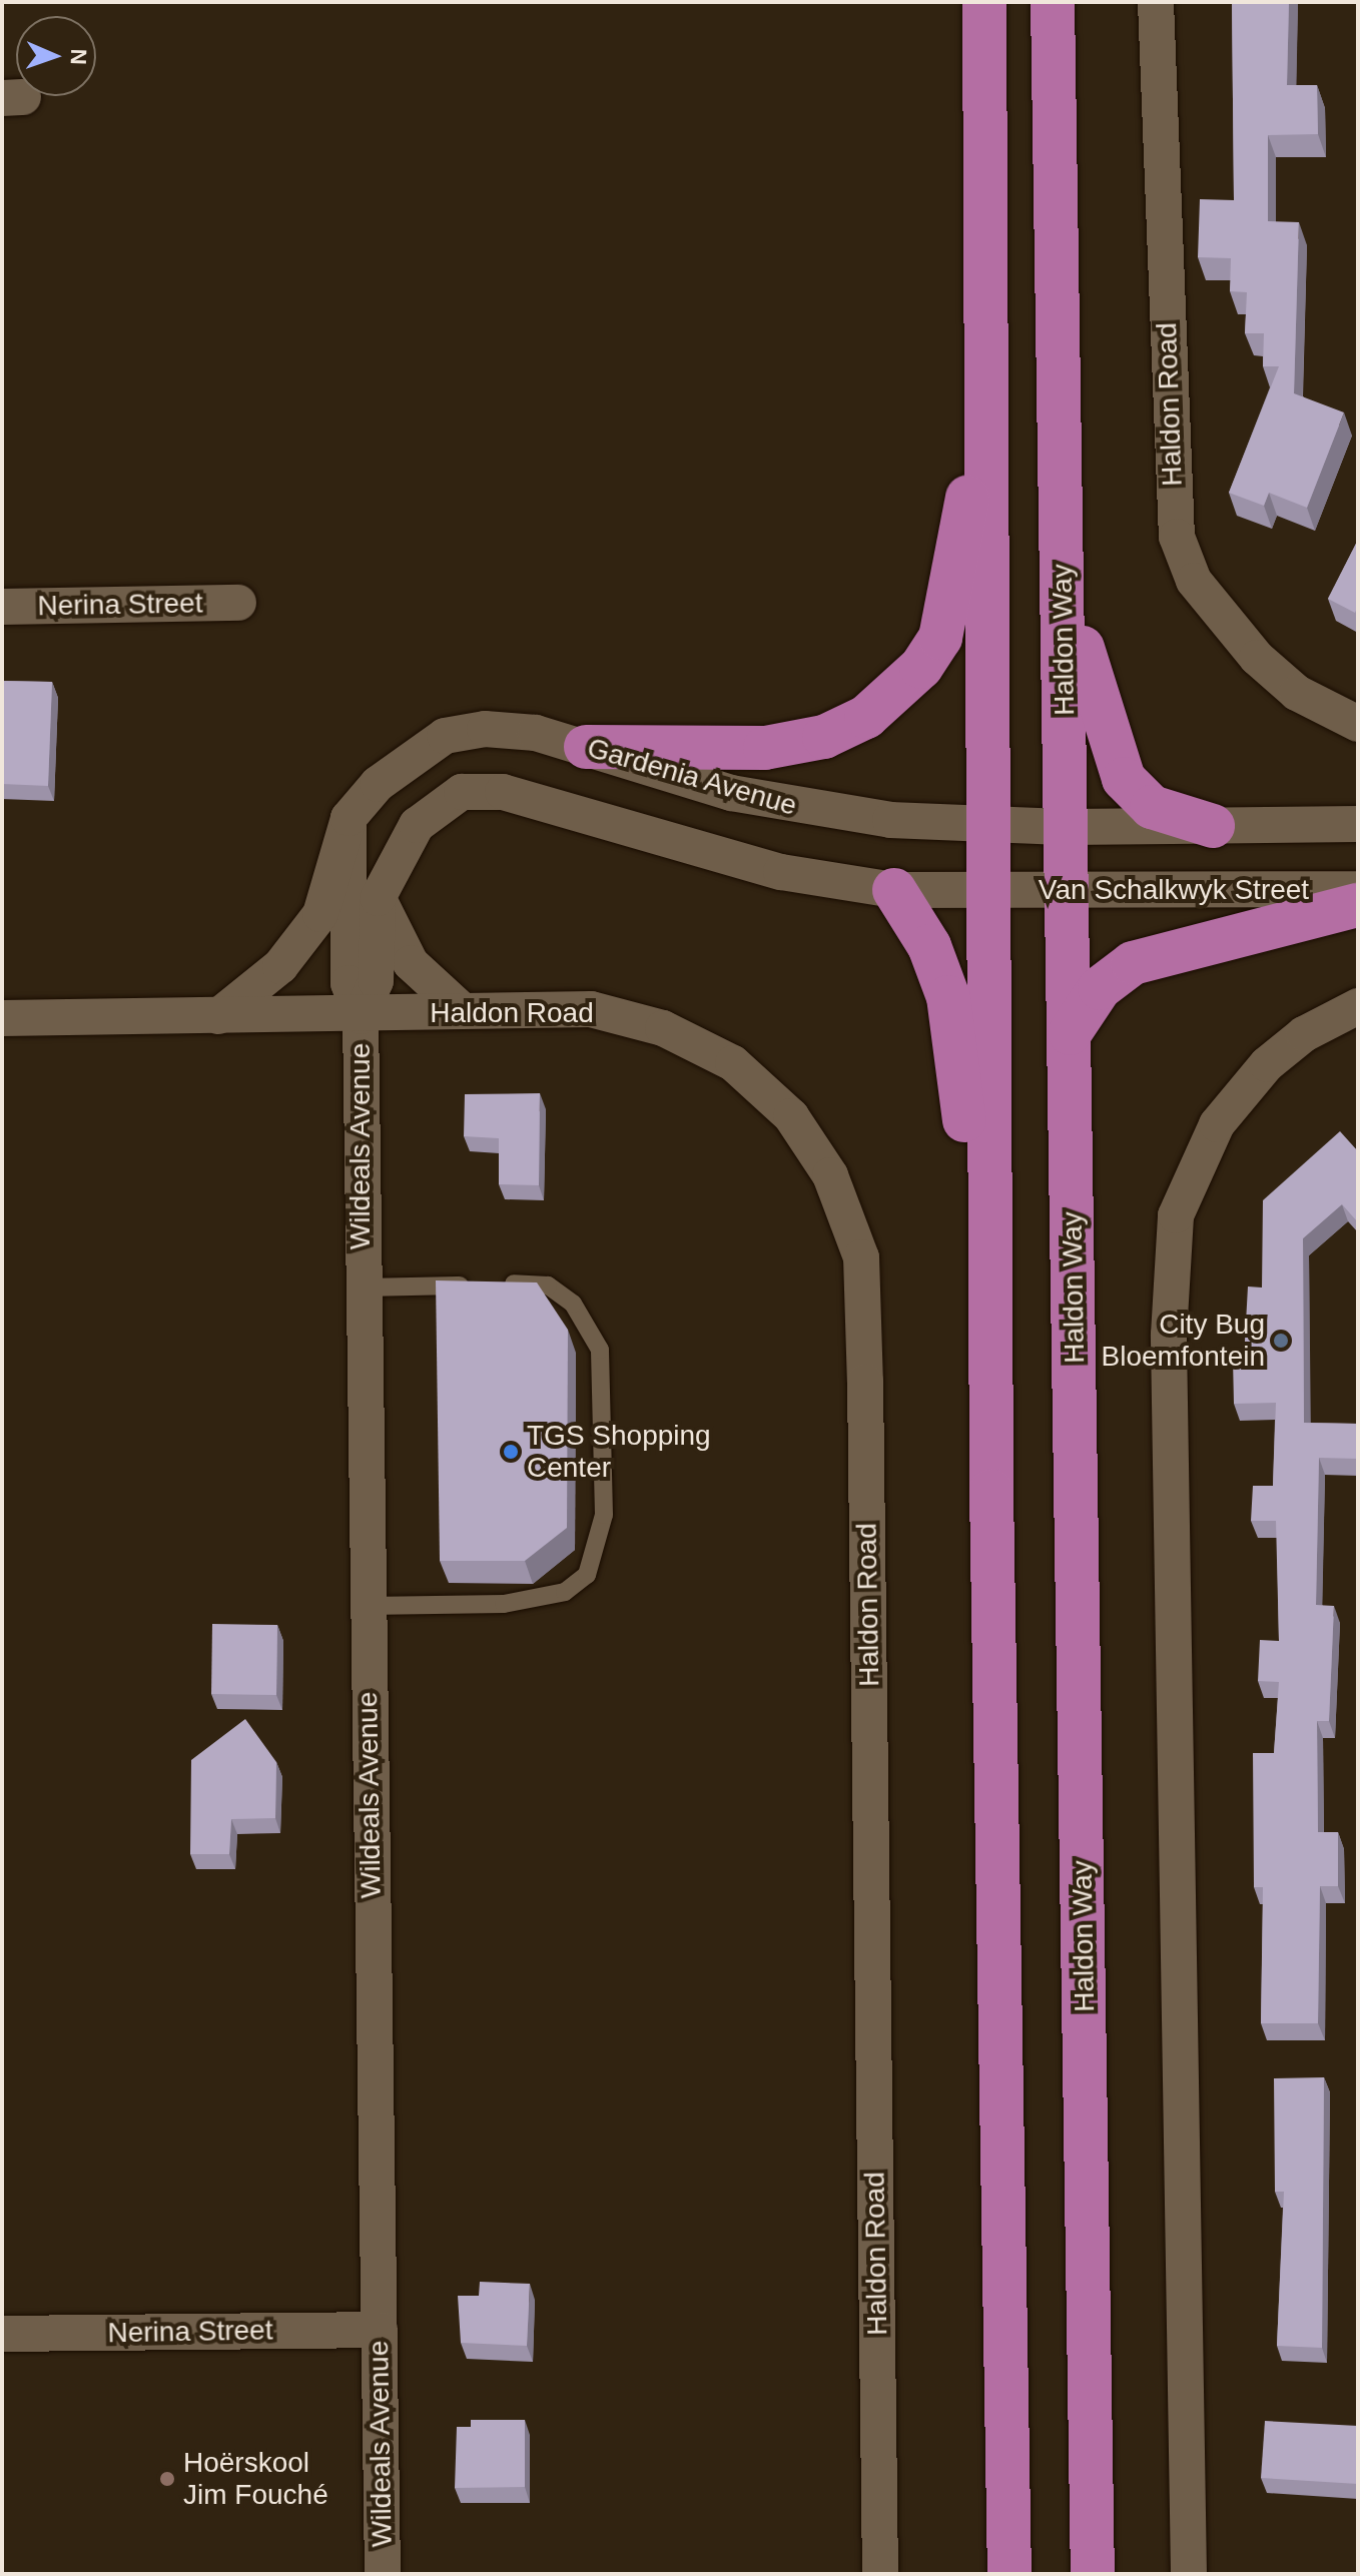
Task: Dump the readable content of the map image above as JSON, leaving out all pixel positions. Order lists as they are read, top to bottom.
{
  "streets": {
    "highway": ["Haldon Way"],
    "street": [
      "Haldon Road",
      "Nerina Street",
      "Gardenia Avenue",
      "Van Schalkwyk Street",
      "Wildeals Avenue"
    ]
  },
  "crossings": [
    ["Haldon Road", "Wildeals Avenue"],
    ["Nerina Street", "Wildeals Avenue"],
    ["Haldon Way", "Gardenia Avenue"],
    ["Haldon Way", "Van Schalkwyk Street"]
  ],
  "places": ["City Bug Bloemfontein", "TGS Shopping Center", "Hoërskool Jim Fouché"],
  "north": "right"
}
